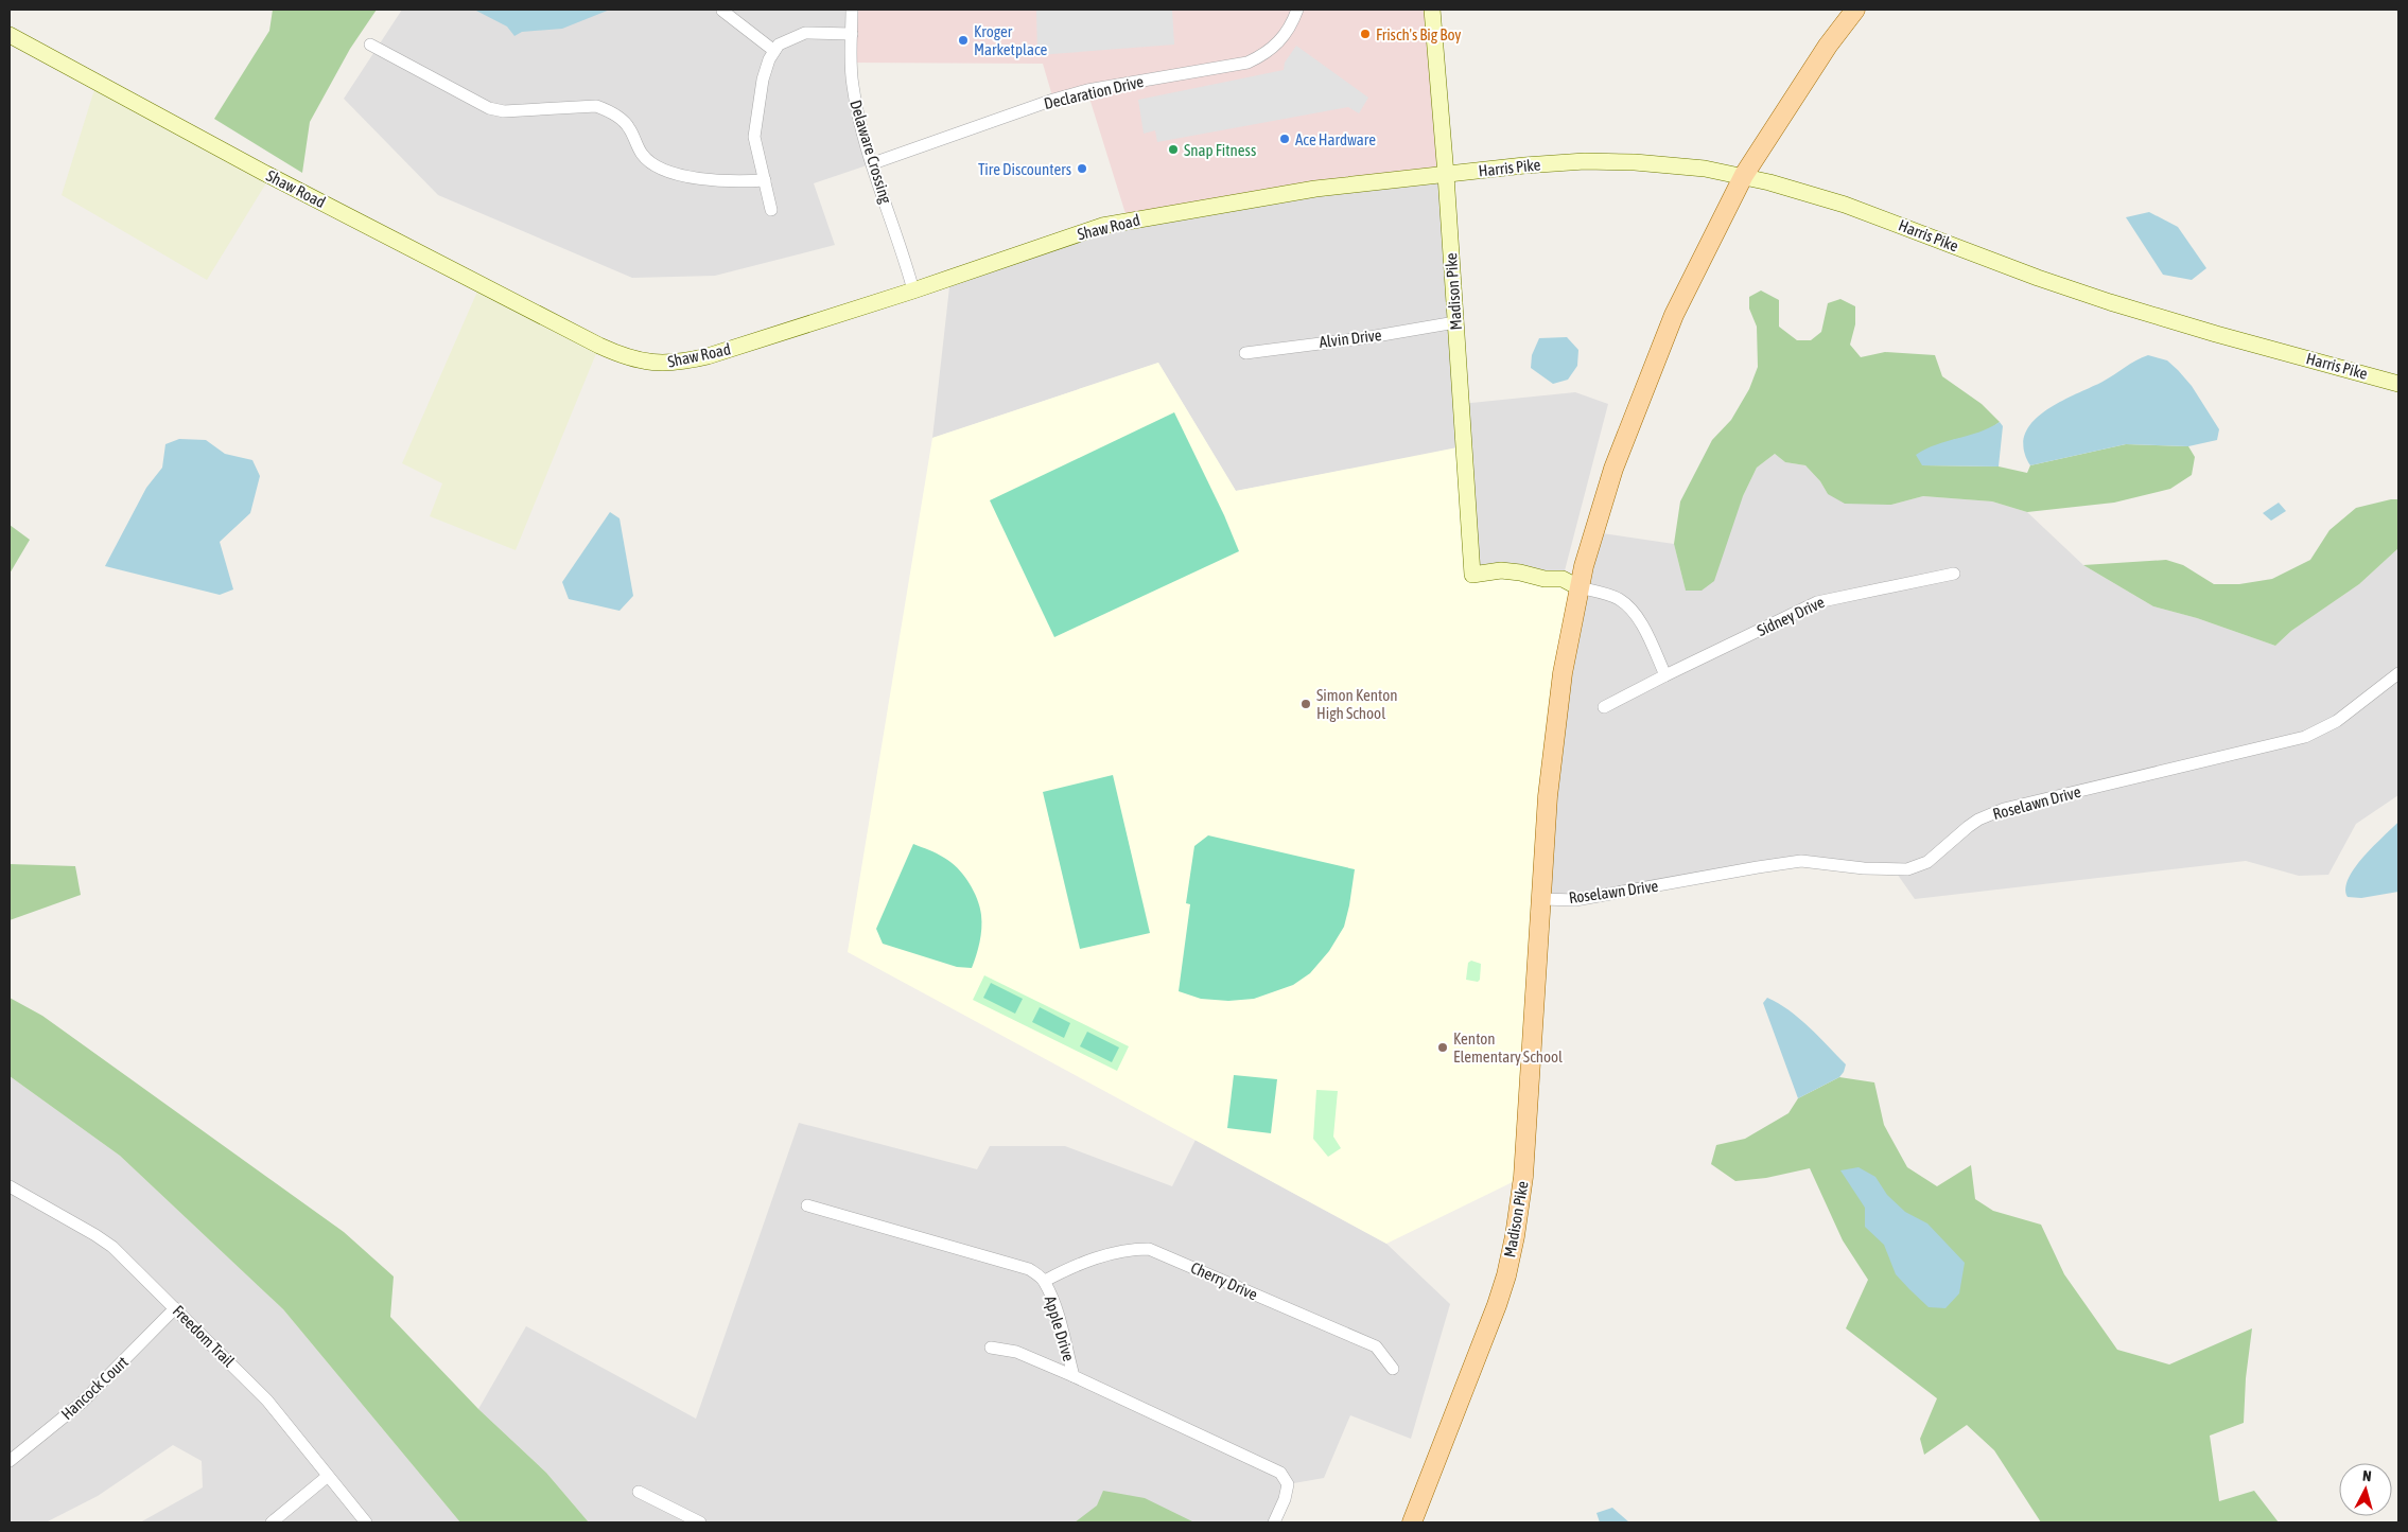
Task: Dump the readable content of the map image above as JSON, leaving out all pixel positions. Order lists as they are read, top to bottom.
{
  "streets": {
    "main road": ["Harris Pike", "Shaw Road", "Madison Pike"],
    "street": [
      "Declaration Drive",
      "Delaware Crossing",
      "Alvin Drive",
      "Sidney Drive",
      "Roselawn Drive",
      "Cherry Drive",
      "Apple Drive",
      "Freedom Trail",
      "Hancock Court"
    ]
  },
  "crossings": [
    ["Declaration Drive", "Delaware Crossing"],
    ["Delaware Crossing", "Shaw Road"],
    ["Harris Pike", "Shaw Road"],
    ["Harris Pike", "Madison Pike"],
    ["Shaw Road", "Madison Pike"],
    ["Madison Pike", "Alvin Drive"],
    ["Madison Pike", "Roselawn Drive"],
    ["Cherry Drive", "Apple Drive"],
    ["Freedom Trail", "Hancock Court"]
  ],
  "places": [
    "Frisch's Big Boy",
    "Kroger Marketplace",
    "Ace Hardware",
    "Snap Fitness",
    "Tire Discounters",
    "Simon Kenton High School",
    "Kenton Elementary School"
  ],
  "north": "top"
}
